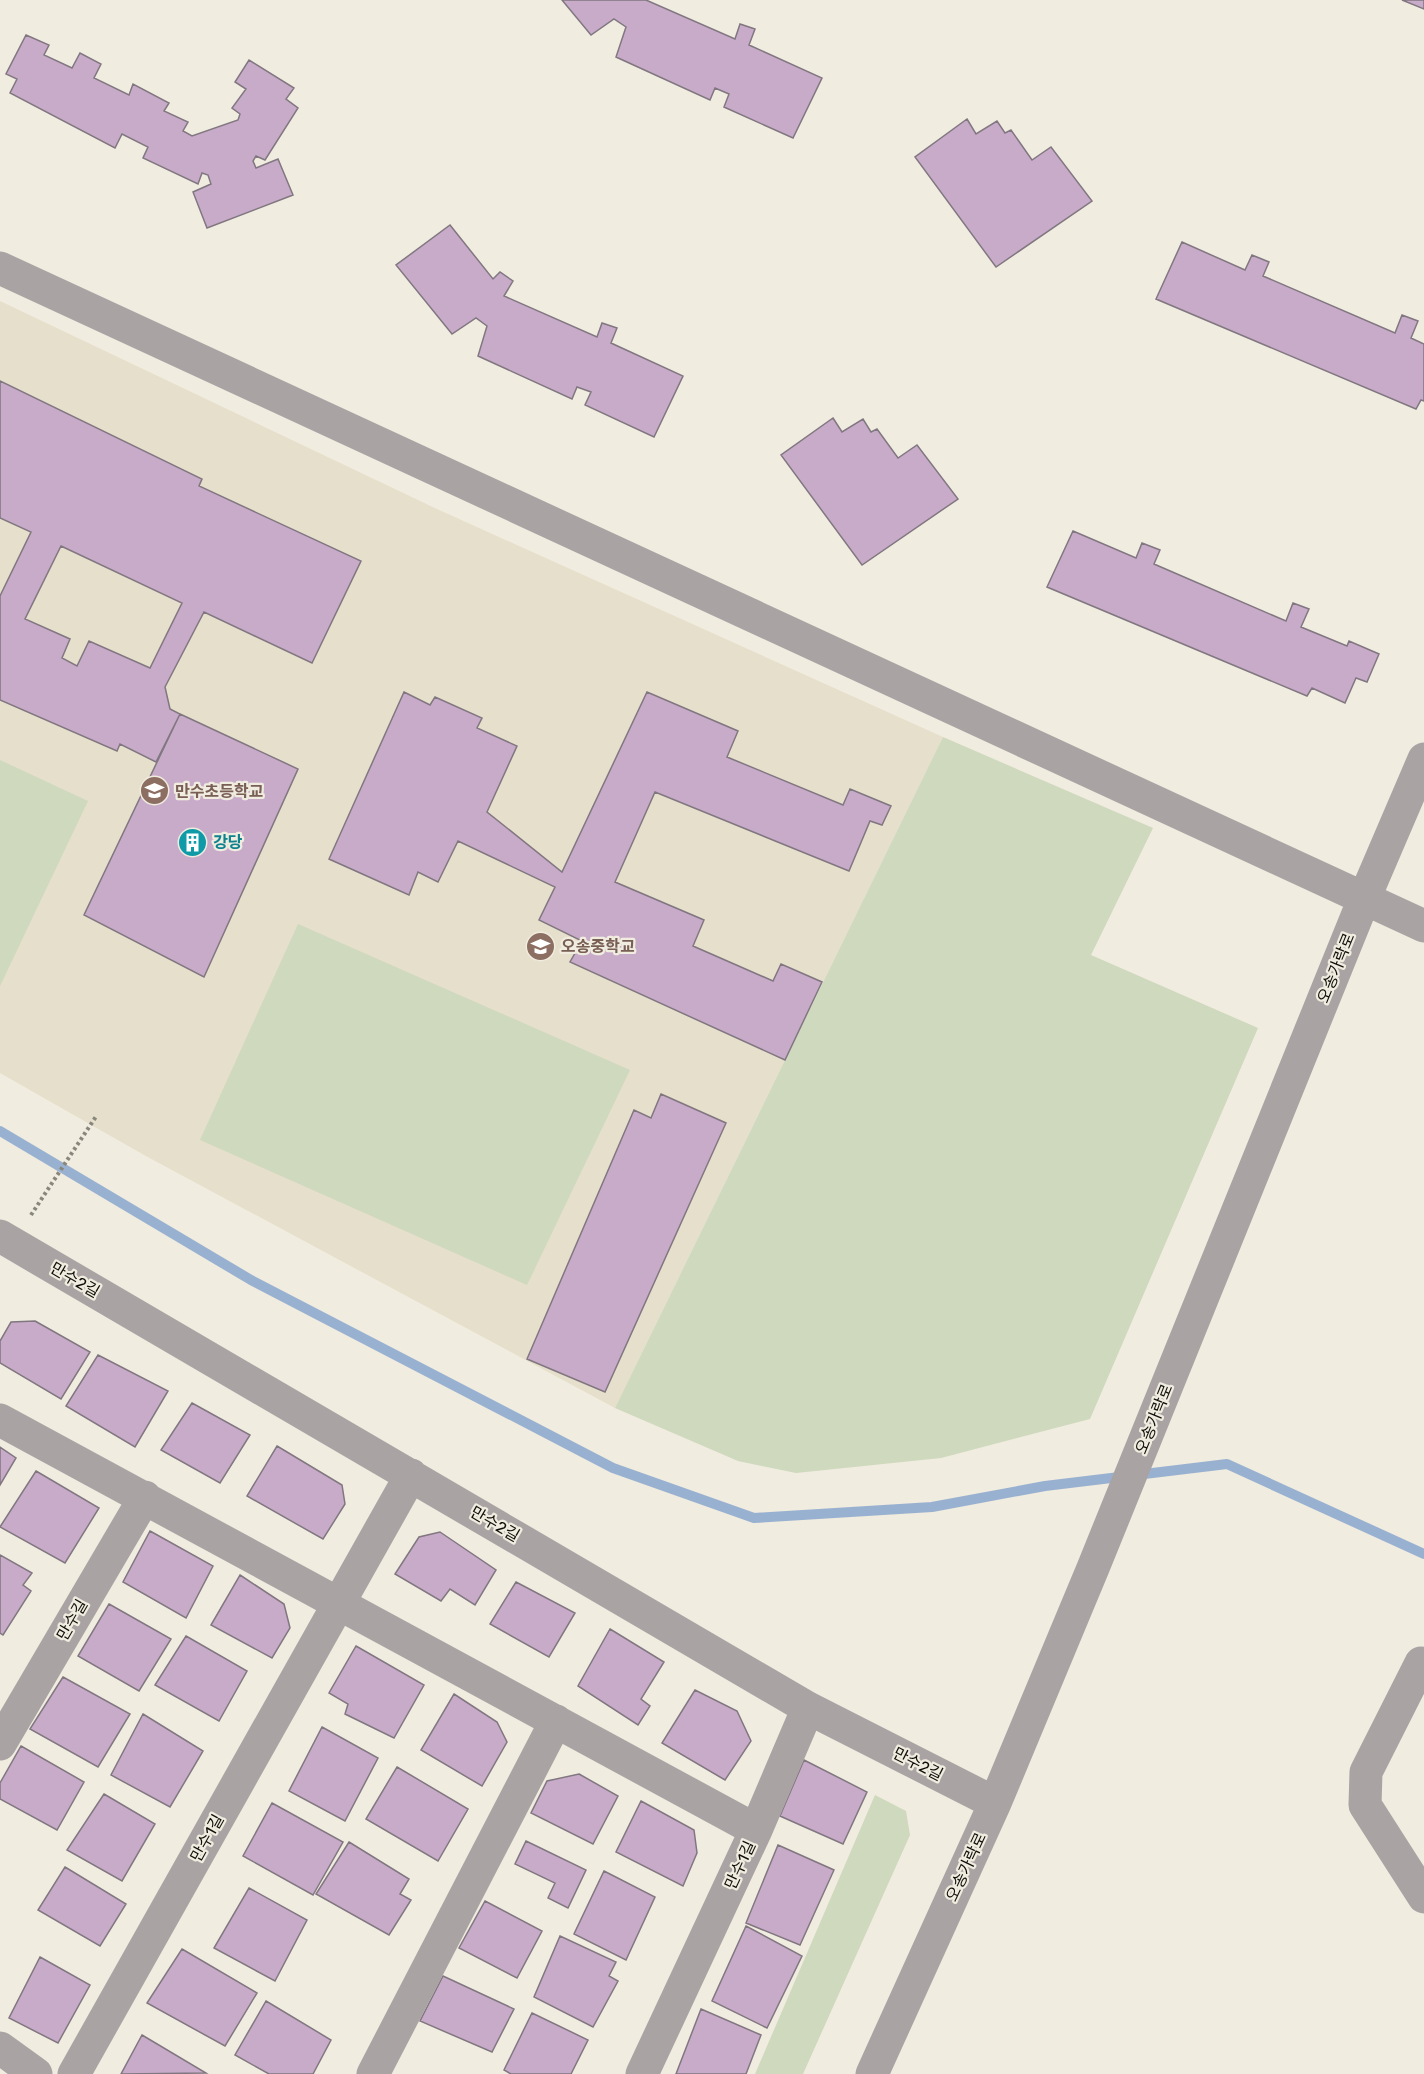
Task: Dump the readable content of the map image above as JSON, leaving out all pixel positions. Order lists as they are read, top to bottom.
{
  "streets": {
    "street": [
      "오송가락로",
      "만수2길",
      "만수길",
      "만수1길"
    ]
  },
  "crossings": [
    ["오송가락로", "만수2길"],
    ["만수2길", "만수1길"]
  ],
  "places": {
    "school or university": ["만수초등학교", "오송중학교"],
    "building": ["강당"]
  }
}
